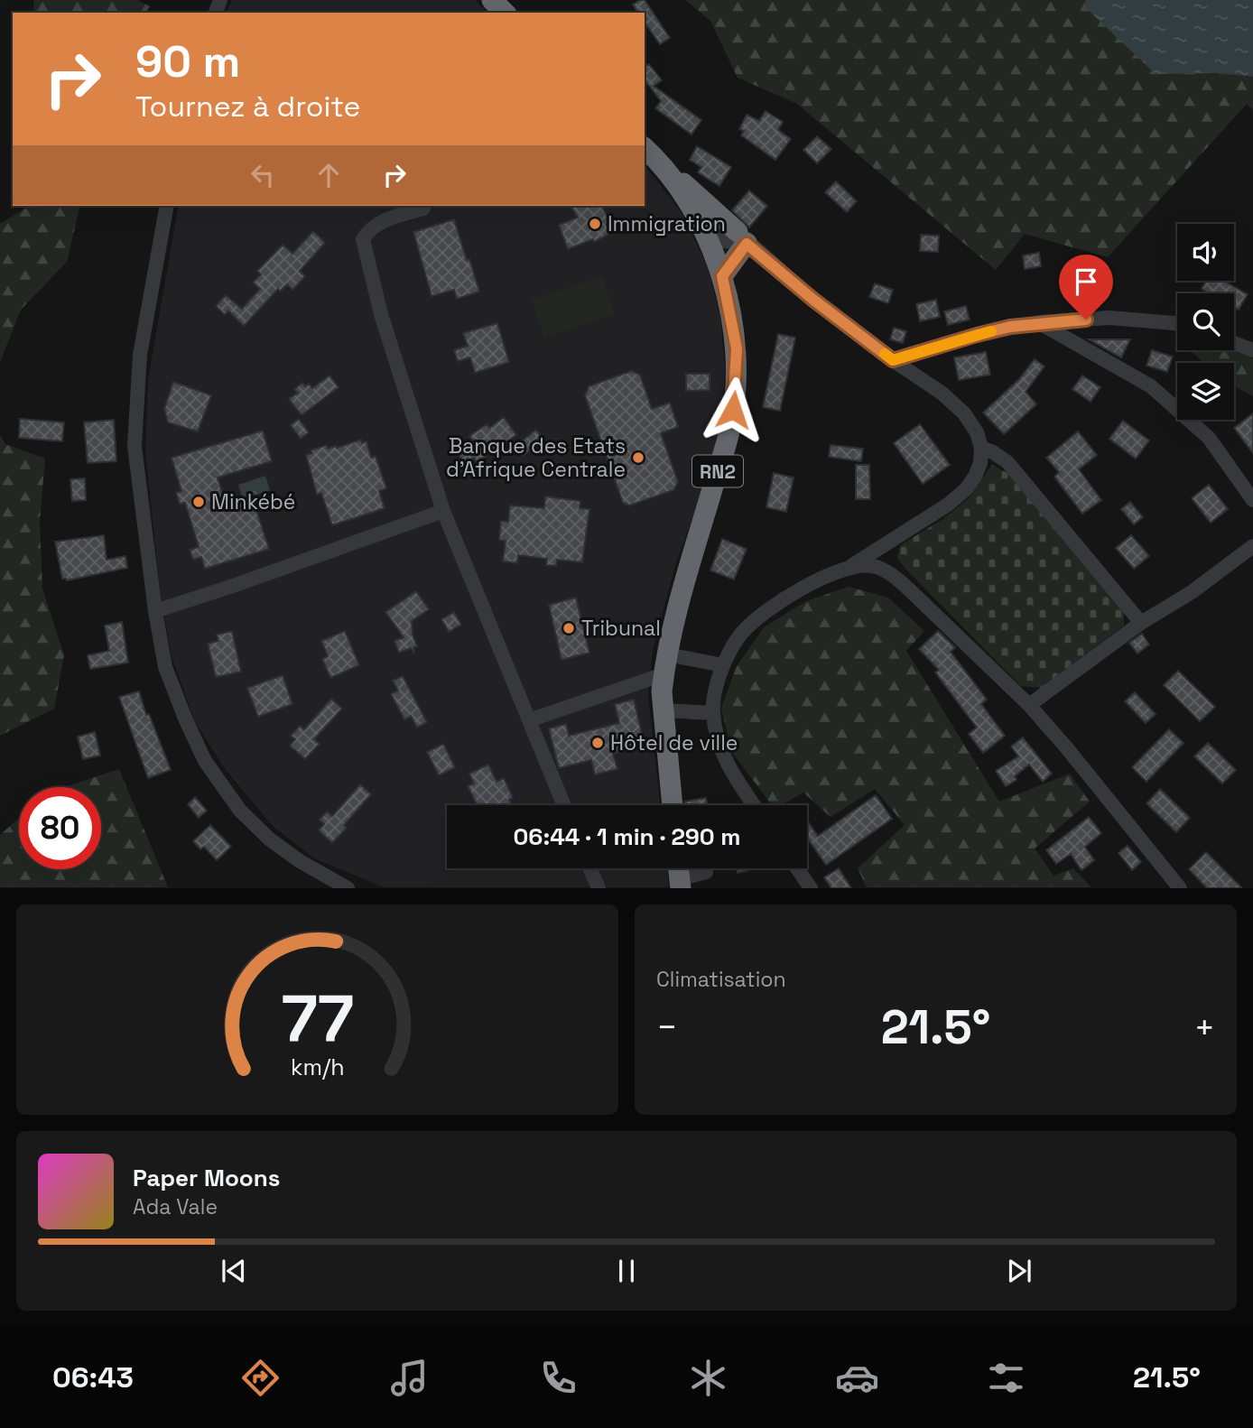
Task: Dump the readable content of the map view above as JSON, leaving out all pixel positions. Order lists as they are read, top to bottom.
{
  "streets": {
    "highway": ["RN2"]
  },
  "places": [
    "Immigration",
    "Banque des Etats d'Afrique Centrale",
    "Minkébé",
    "Tribunal",
    "Hôtel de ville"
  ],
  "page": {
    "turn": ["90 m", "Tournez à droite"],
    "limit": "80",
    "trip": "06:44 · 1 min · 290 m",
    "tile": "Climatisation",
    "heat": ["−", "21.5°", "+"],
    "song": ["Paper Moons", "Ada Vale"],
    "tabs": ["06:43", "21.5°"],
    "gauge": ["77", "km/h"]
  }
}
